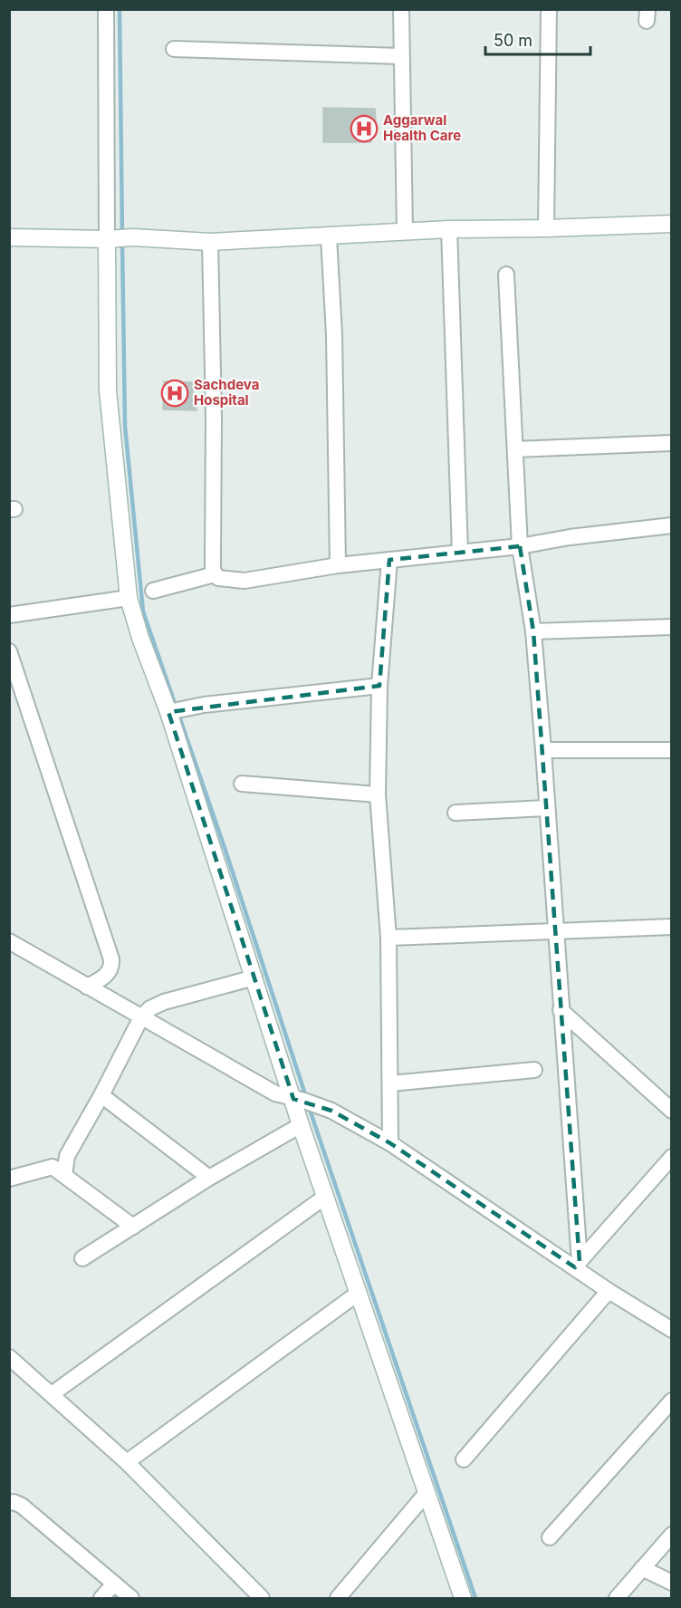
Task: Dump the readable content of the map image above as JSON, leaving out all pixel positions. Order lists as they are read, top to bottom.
{
  "places": {
    "hospital": ["Aggarwal Health Care", "Sachdeva Hospital"]
  },
  "scale_bar": "50 m"
}
